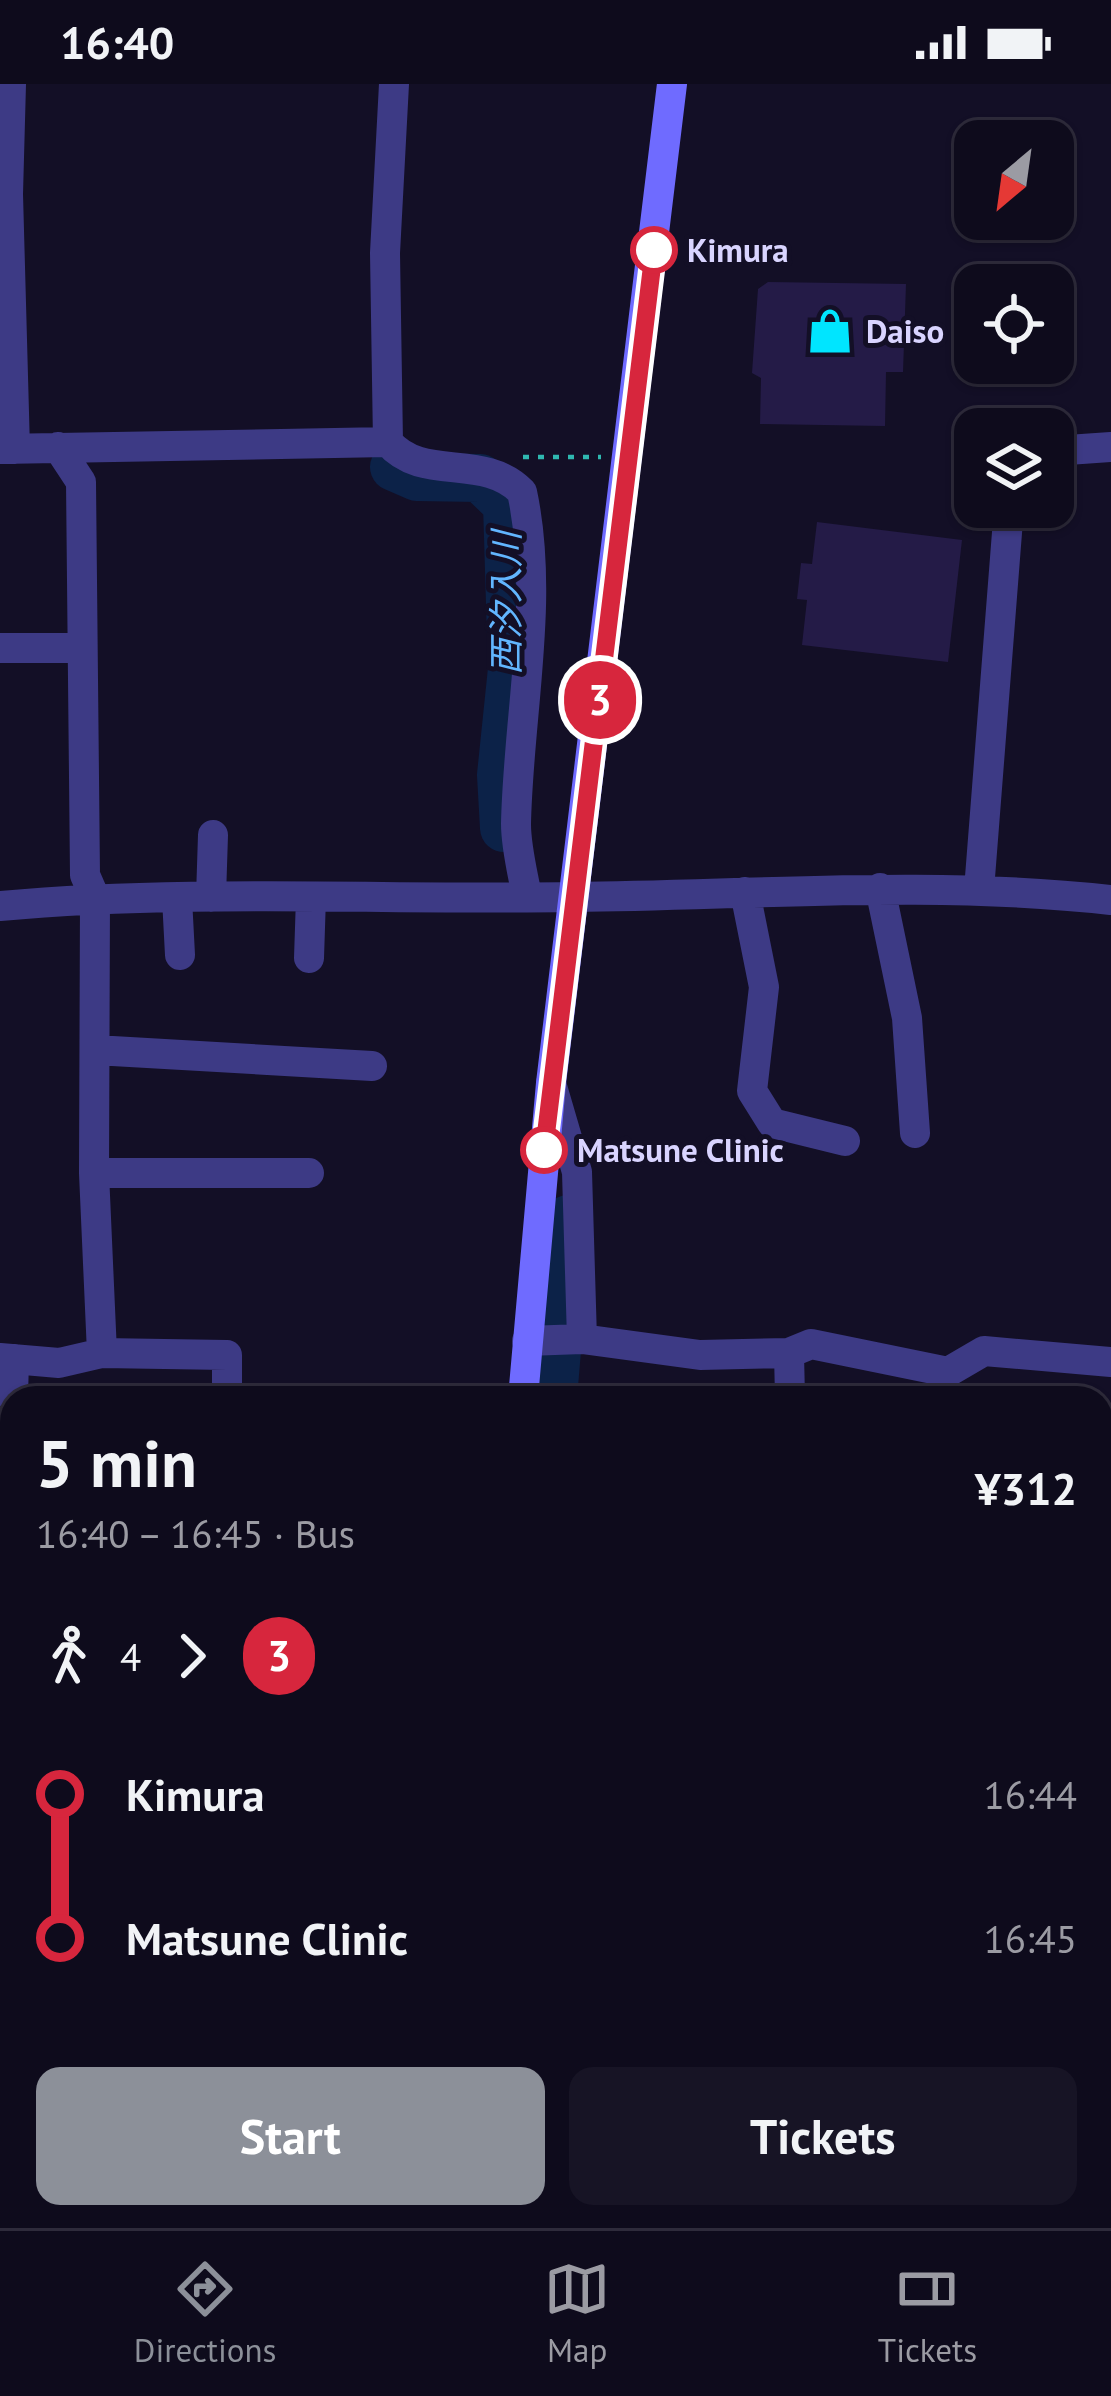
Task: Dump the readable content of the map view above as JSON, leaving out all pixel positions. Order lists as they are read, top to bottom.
{
  "water": ["西汐入川"],
  "places": {
    "other": ["Kimura", "Matsune Clinic"],
    "shop": ["Daiso"]
  },
  "lines": ["bus line 3"],
  "north": "bottom left",
  "page": {
    "status": "16:40",
    "on_map": "3",
    "heading": ["5 min", "16:40 – 16:45 · Bus", "¥312"],
    "legs": ["4", "3"],
    "list": [
      {
        "name": "Kimura",
        "value": "16:44"
      },
      {
        "name": "Matsune Clinic",
        "value": "16:45"
      }
    ],
    "buttons": ["Start", "Tickets"],
    "tabs": ["Directions", "Map", "Tickets"]
  }
}
